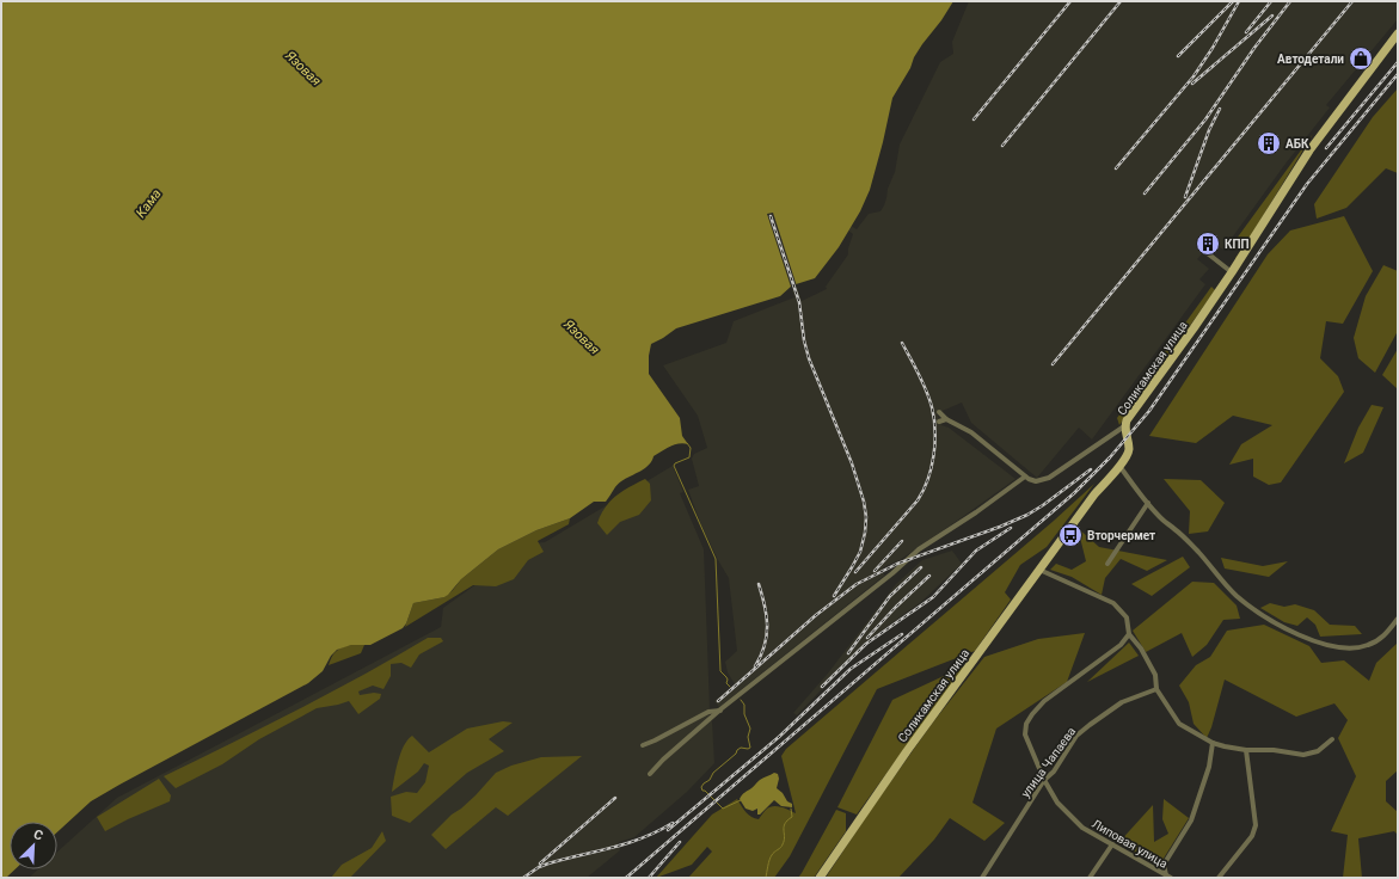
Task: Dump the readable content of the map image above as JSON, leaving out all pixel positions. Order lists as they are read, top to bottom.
{
  "streets": {
    "main road": ["Соликамская улица"],
    "street": ["улица Чапаева", "Липовая улица"]
  },
  "crossings": [
    ["улица Чапаева", "Липовая улица"]
  ],
  "water": ["Язовая", "Кама"],
  "places": {
    "shop": ["Автодетали"],
    "building": ["АБК", "КПП"],
    "bus stop": ["Вторчермет"]
  },
  "north": "top right"
}
